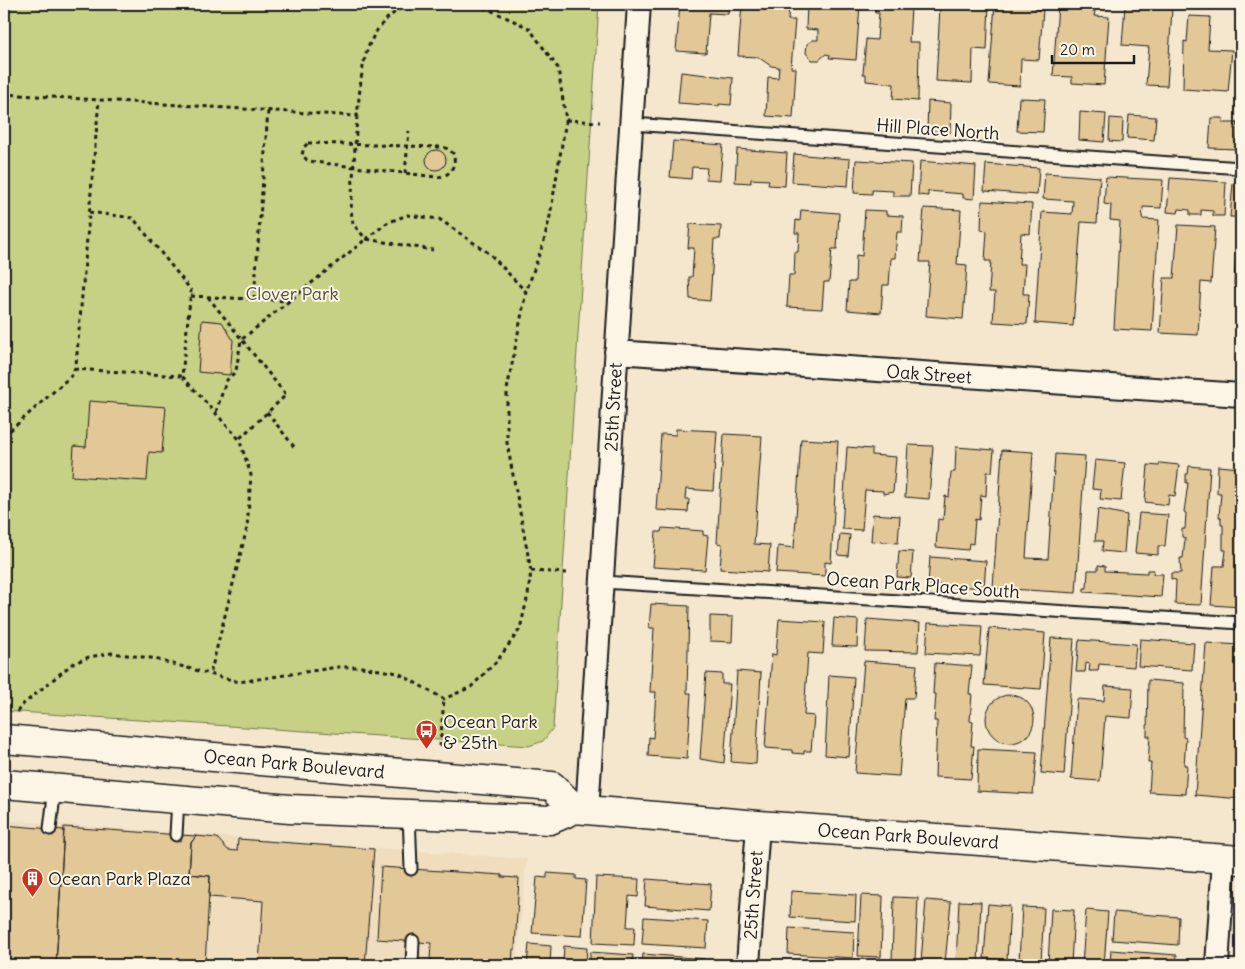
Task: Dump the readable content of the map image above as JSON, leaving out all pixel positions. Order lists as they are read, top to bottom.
{
  "streets": {
    "street": ["Oak Street", "25th Street", "Ocean Park Boulevard"],
    "lane": ["Hill Place North", "Ocean Park Place South"]
  },
  "crossings": [
    ["Hill Place North", "25th Street"],
    ["Oak Street", "25th Street"],
    ["25th Street", "Ocean Park Place South"],
    ["25th Street", "Ocean Park Boulevard"]
  ],
  "parks": ["Clover Park"],
  "places": {
    "bus stop": ["Ocean Park & 25th"],
    "building": ["Ocean Park Plaza"]
  },
  "scale_bar": "20 m"
}
